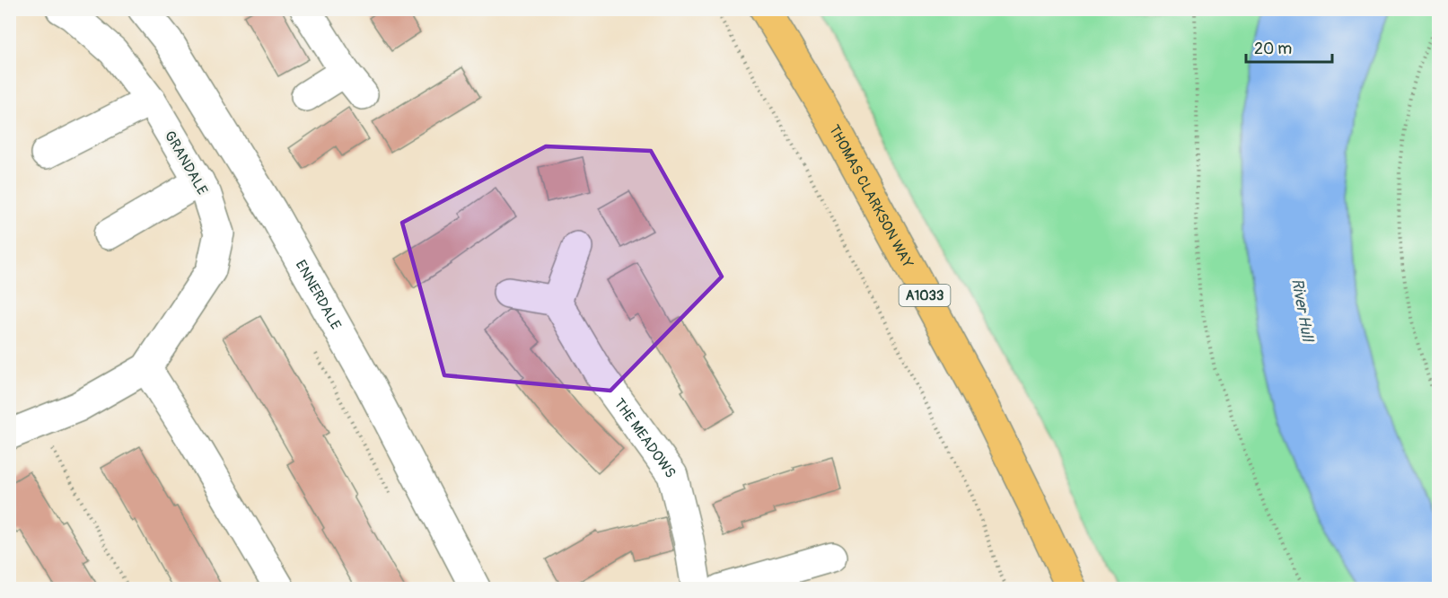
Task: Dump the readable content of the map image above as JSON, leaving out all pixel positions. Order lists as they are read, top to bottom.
{
  "streets": {
    "highway": ["THOMAS CLARKSON WAY", "A1033"],
    "street": ["GRANDALE", "ENNERDALE", "THE MEADOWS"]
  },
  "water": ["River Hull"],
  "scale_bar": "20 m"
}
